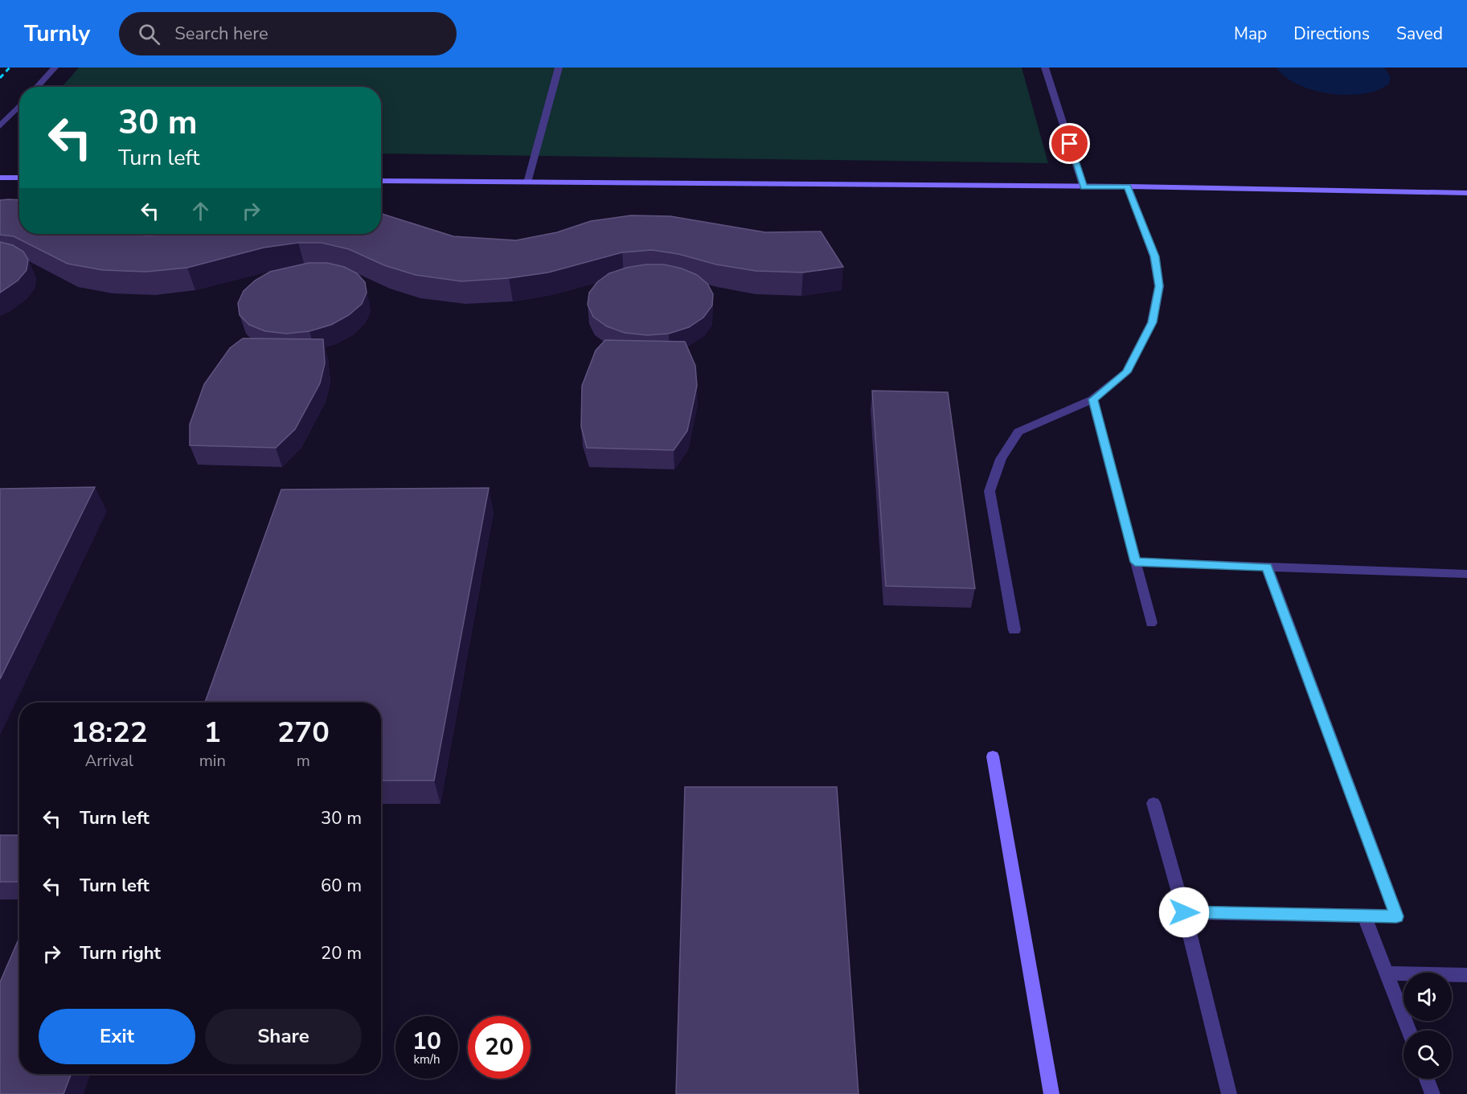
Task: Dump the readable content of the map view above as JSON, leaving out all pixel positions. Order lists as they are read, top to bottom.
{
  "page": {
    "header": "Turnly",
    "search": "Search here",
    "nav": ["Map", "Directions", "Saved"],
    "turn": ["30 m", "Turn left"],
    "eta": [
      "18:22",
      "Arrival",
      "1",
      "min",
      "270",
      "m"
    ],
    "list": [
      {
        "name": "Turn left",
        "value": "30 m"
      },
      {
        "name": "Turn left",
        "value": "60 m"
      },
      {
        "name": "Turn right",
        "value": "20 m"
      }
    ],
    "buttons": ["Exit", "Share"],
    "speed": "10 km/h",
    "limit": "20"
  }
}
